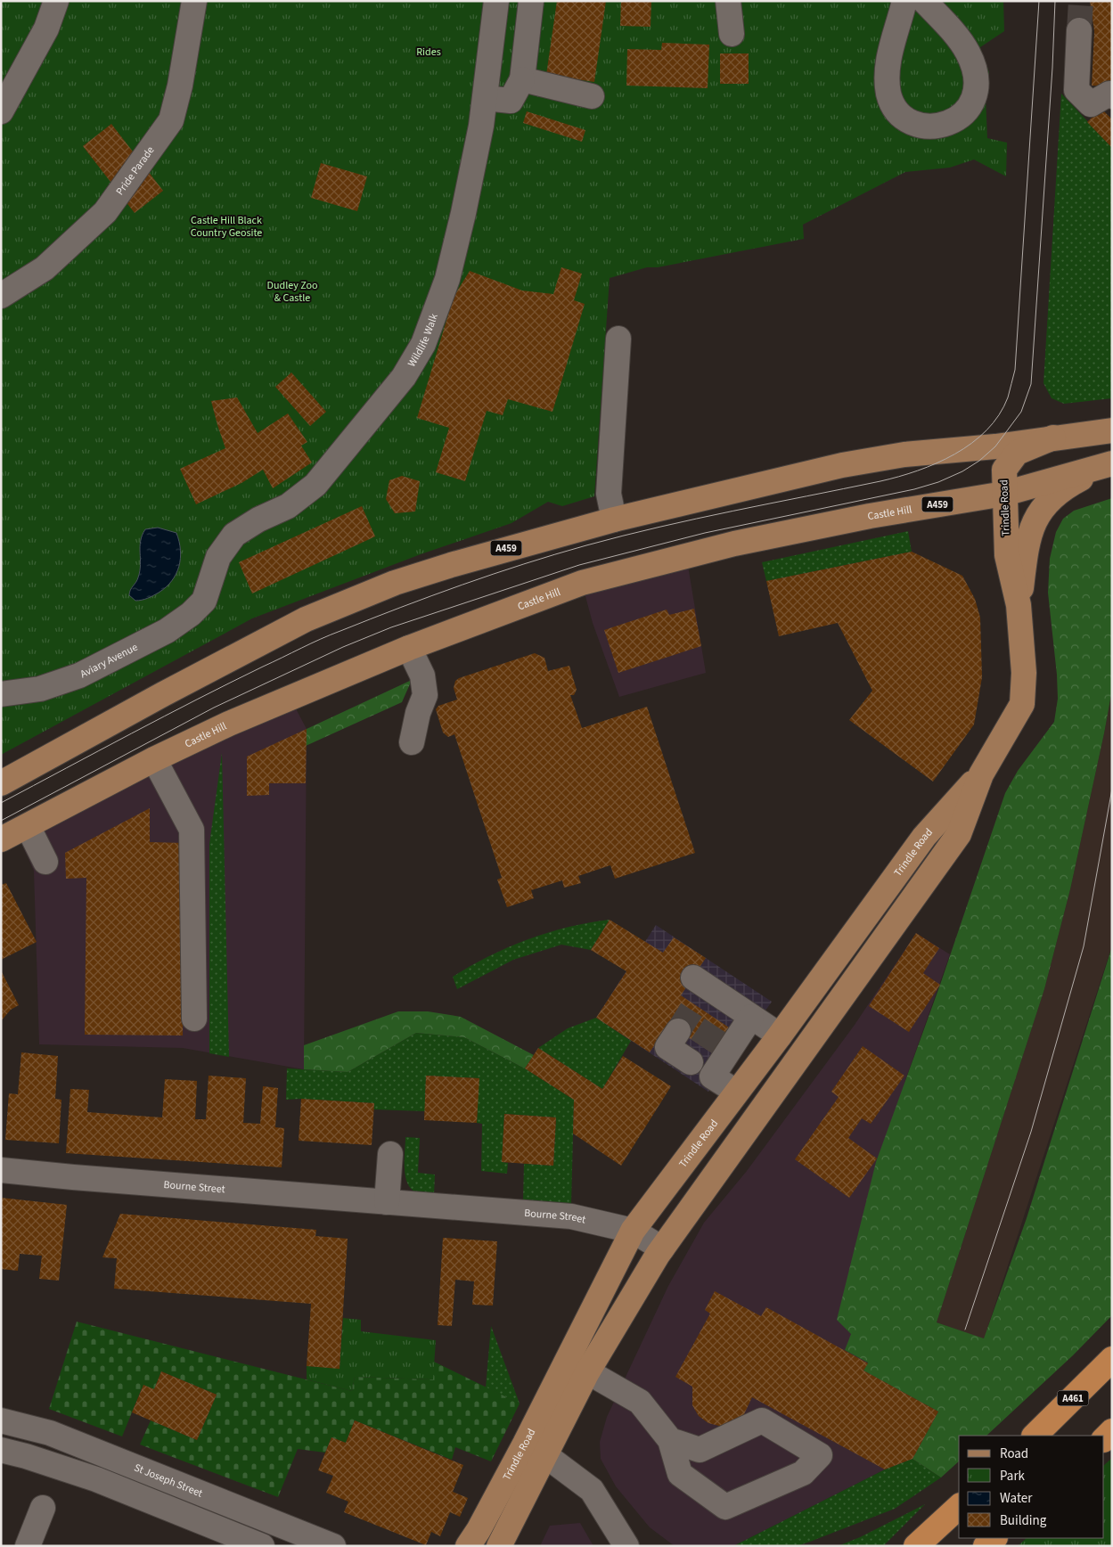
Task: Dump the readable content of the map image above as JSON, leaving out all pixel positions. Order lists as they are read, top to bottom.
{
  "streets": {
    "highway": ["A461"],
    "main road": ["A459", "Trindle Road", "Castle Hill"],
    "street": [
      "Pride Parade",
      "Wildlife Walk",
      "Aviary Avenue",
      "Bourne Street",
      "St Joseph Street"
    ]
  },
  "crossings": [
    ["Wildlife Walk", "Aviary Avenue"],
    ["A459", "Trindle Road"],
    ["Trindle Road", "Castle Hill"],
    ["Trindle Road", "Bourne Street"]
  ],
  "parks": ["Rides", "Castle Hill Black Country Geosite", "Dudley Zoo & Castle"],
  "legend": [
    "Road",
    "Park",
    "Water",
    "Building"
  ]
}
